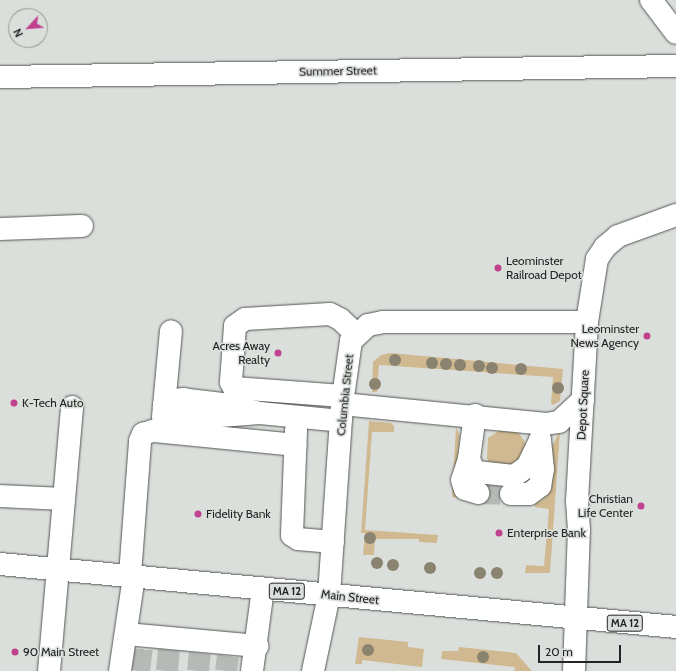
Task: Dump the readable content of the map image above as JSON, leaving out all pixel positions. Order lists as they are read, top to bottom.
{
  "streets": {
    "street": [
      "Summer Street",
      "Columbia Street",
      "Depot Square",
      "MA 12",
      "Main Street"
    ]
  },
  "crossings": [
    ["Columbia Street", "Main Street"],
    ["Depot Square", "Main Street"]
  ],
  "places": [
    "Leominster Railroad Depot",
    "Leominster News Agency",
    "Acres Away Realty",
    "K-Tech Auto",
    "Christian Life Center",
    "Fidelity Bank",
    "Enterprise Bank",
    "90 Main Street"
  ],
  "scale_bar": "20 m",
  "north": "bottom left"
}
